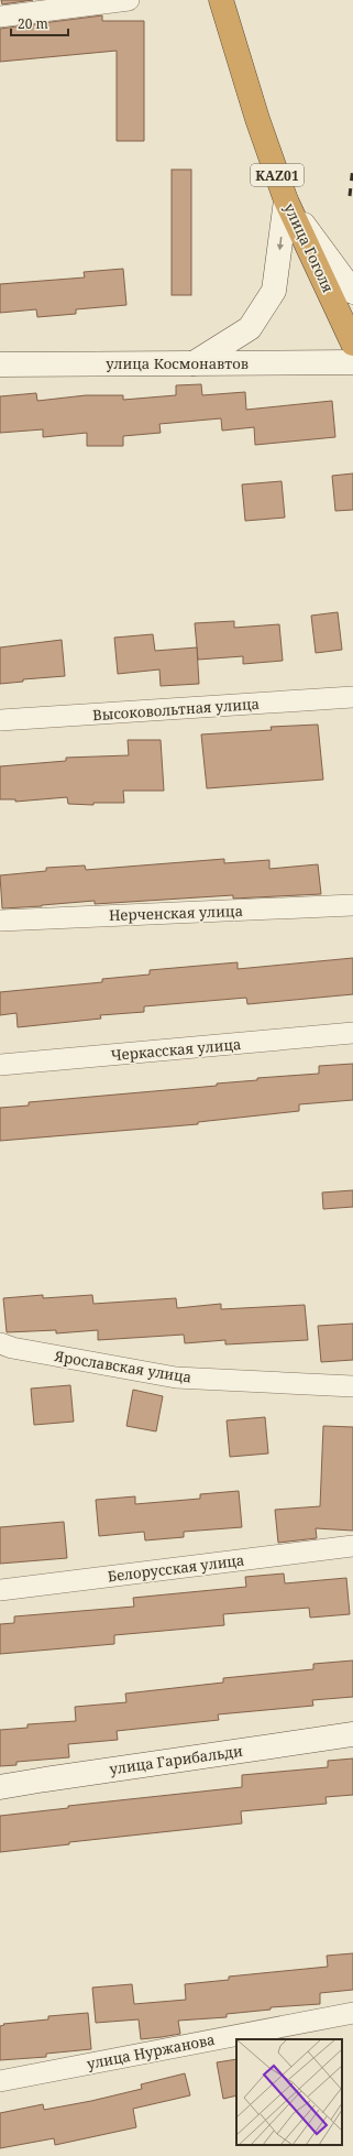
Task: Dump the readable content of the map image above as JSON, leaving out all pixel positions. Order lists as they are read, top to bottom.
{
  "streets": {
    "highway": ["KАZ01", "улица Гоголя"],
    "street": [
      "улица Космонавтов",
      "Высоковольтная улица",
      "Нерченская улица",
      "Черкасская улица",
      "Ярославская улица",
      "Белорусская улица",
      "улица Гарибальди",
      "улица Нуржанова"
    ]
  },
  "scale_bar": "20 m"
}
